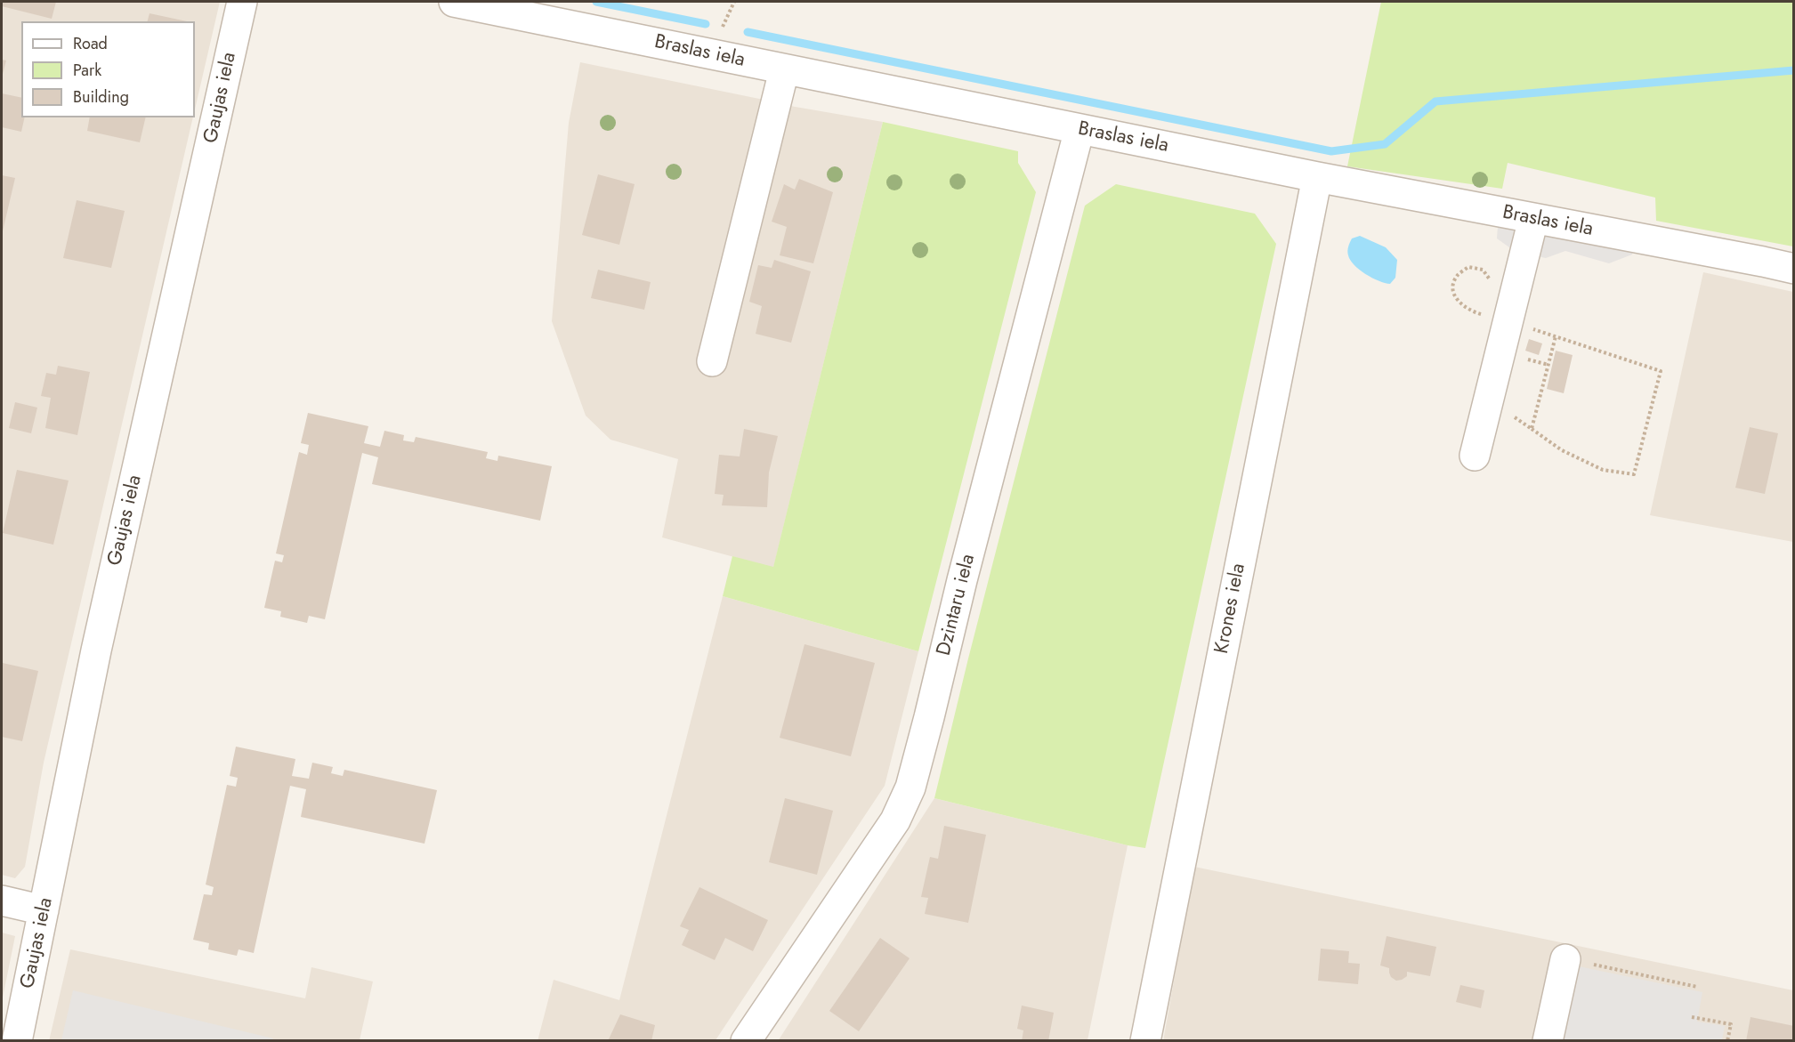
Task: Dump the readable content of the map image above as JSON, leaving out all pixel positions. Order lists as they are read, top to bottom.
{
  "streets": {
    "street": [
      "Braslas iela",
      "Gaujas iela",
      "Dzintaru iela",
      "Krones iela"
    ]
  },
  "crossings": [
    ["Braslas iela", "Dzintaru iela"],
    ["Braslas iela", "Krones iela"]
  ],
  "legend": ["Road", "Park", "Building"]
}
